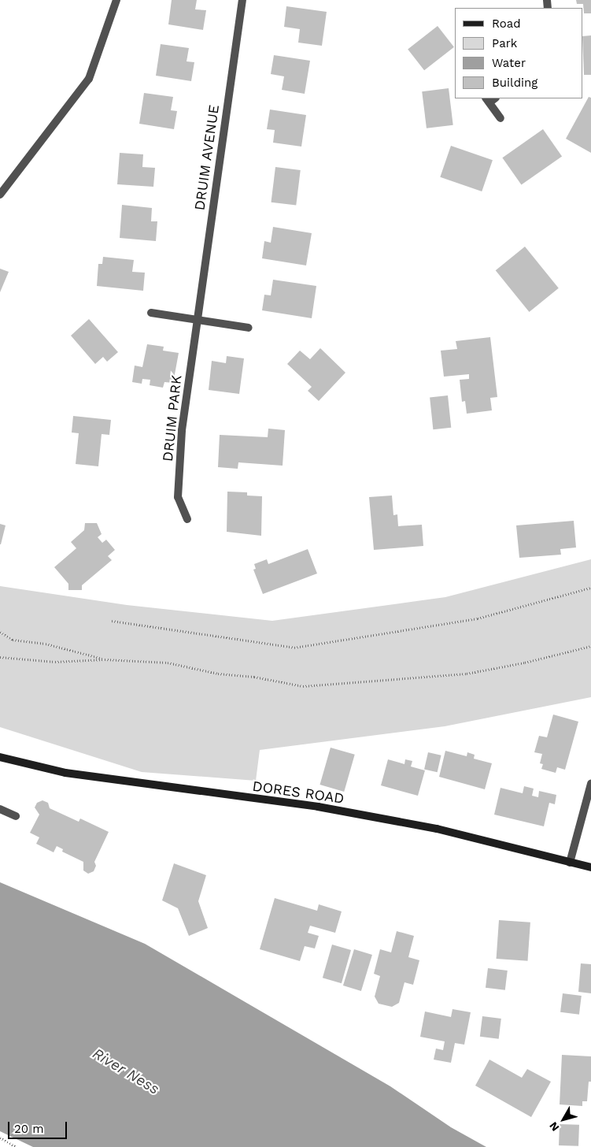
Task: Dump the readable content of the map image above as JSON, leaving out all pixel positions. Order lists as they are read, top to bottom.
{
  "streets": {
    "main road": ["DORES ROAD"],
    "street": ["DRUIM AVENUE", "DRUIM PARK"]
  },
  "crossings": [
    ["DRUIM AVENUE", "DRUIM PARK"]
  ],
  "water": ["River Ness"],
  "legend": [
    "Road",
    "Park",
    "Water",
    "Building"
  ],
  "scale_bar": "20 m",
  "north": "bottom left"
}
